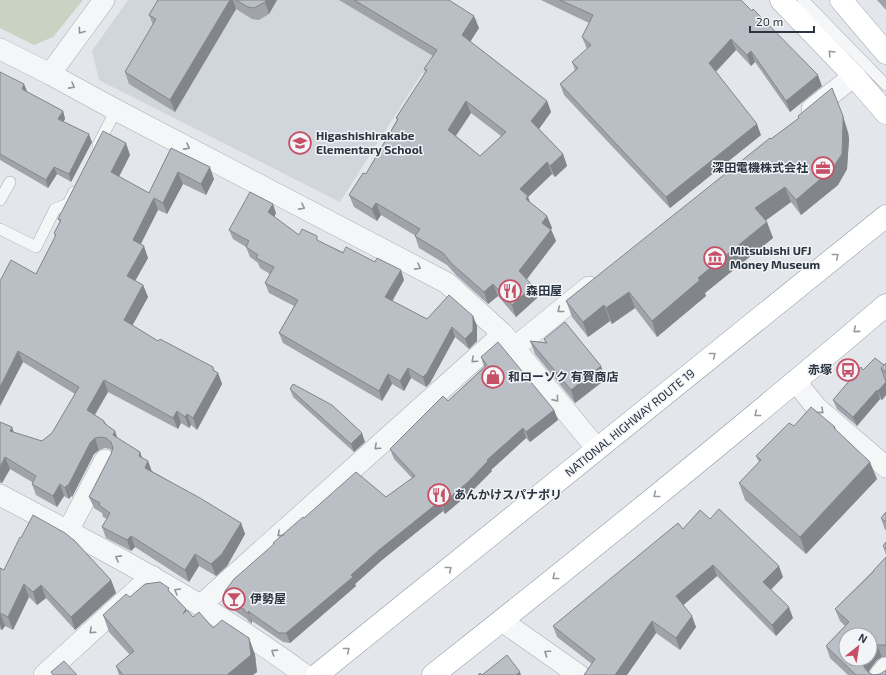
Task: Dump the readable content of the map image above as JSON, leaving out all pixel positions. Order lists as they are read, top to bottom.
{
  "streets": {
    "main road": ["NATIONAL HIGHWAY ROUTE 19"]
  },
  "places": {
    "school or university": ["Higashishirakabe Elementary School"],
    "office": ["深田電機株式会社"],
    "museum": ["Mitsubishi UFJ Money Museum"],
    "restaurant": ["森田屋", "あんかけスパナポリ"],
    "bus stop": ["赤塚"],
    "shop": ["和ローソク 有賀商店"],
    "bar": ["伊勢屋"]
  },
  "scale_bar": "20 m",
  "north": "top right"
}
